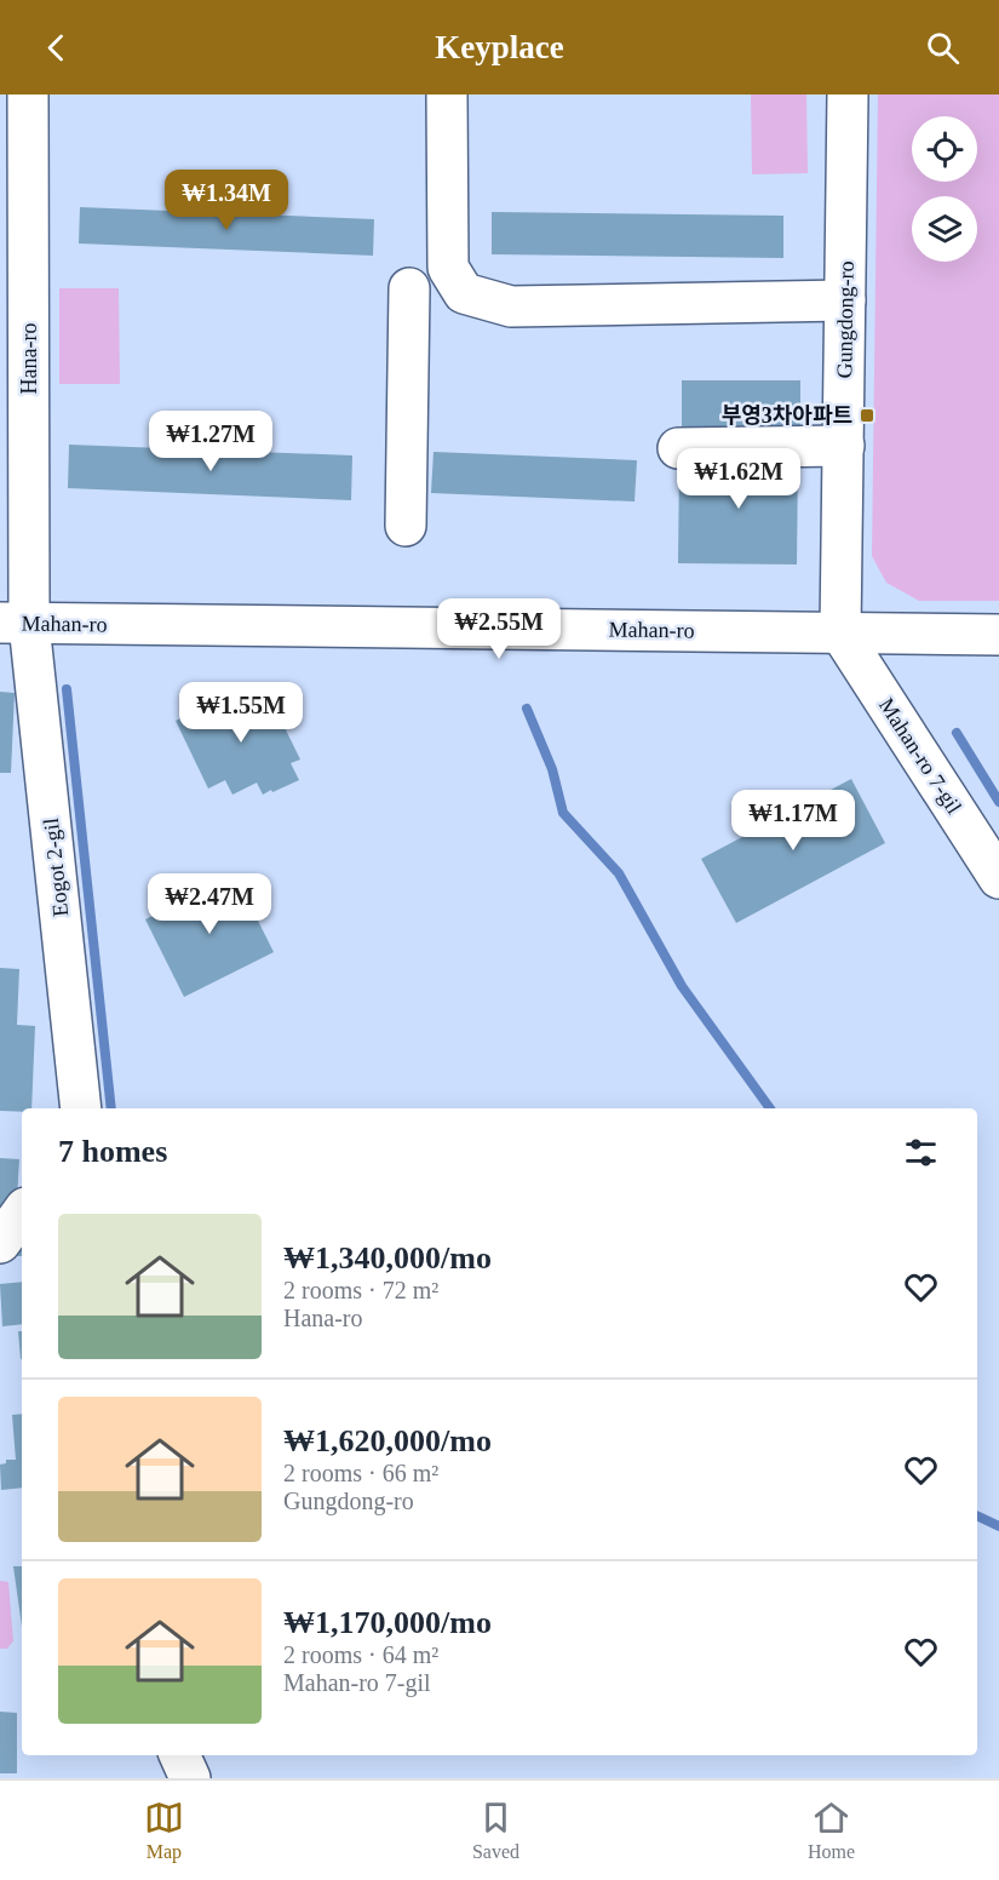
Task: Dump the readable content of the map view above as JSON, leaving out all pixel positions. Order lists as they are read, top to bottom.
{
  "streets": {
    "street": [
      "Gungdong-ro",
      "Hana-ro",
      "Mahan-ro",
      "Mahan-ro 7-gil",
      "Eogot 2-gil"
    ]
  },
  "crossings": [
    ["Gungdong-ro", "Mahan-ro"],
    ["Gungdong-ro", "Mahan-ro 7-gil"],
    ["Hana-ro", "Mahan-ro"],
    ["Hana-ro", "Eogot 2-gil"],
    ["Mahan-ro", "Mahan-ro 7-gil"],
    ["Mahan-ro", "Eogot 2-gil"]
  ],
  "places": {
    "transit": ["부영3차아파트"]
  },
  "page": {
    "header": "Keyplace",
    "price": [
      "₩1.34M",
      "₩1.27M",
      "₩1.62M",
      "₩2.55M",
      "₩1.55M",
      "₩1.17M",
      "₩2.47M"
    ],
    "heading": "7 homes",
    "list": [
      {
        "name": "₩1,340,000/mo",
        "note": "2 rooms · 72 m² · Hana-ro"
      },
      {
        "name": "₩1,620,000/mo",
        "note": "2 rooms · 66 m² · Gungdong-ro"
      },
      {
        "name": "₩1,170,000/mo",
        "note": "2 rooms · 64 m² · Mahan-ro 7-gil"
      }
    ],
    "tabs": ["Map", "Saved", "Home"]
  }
}
